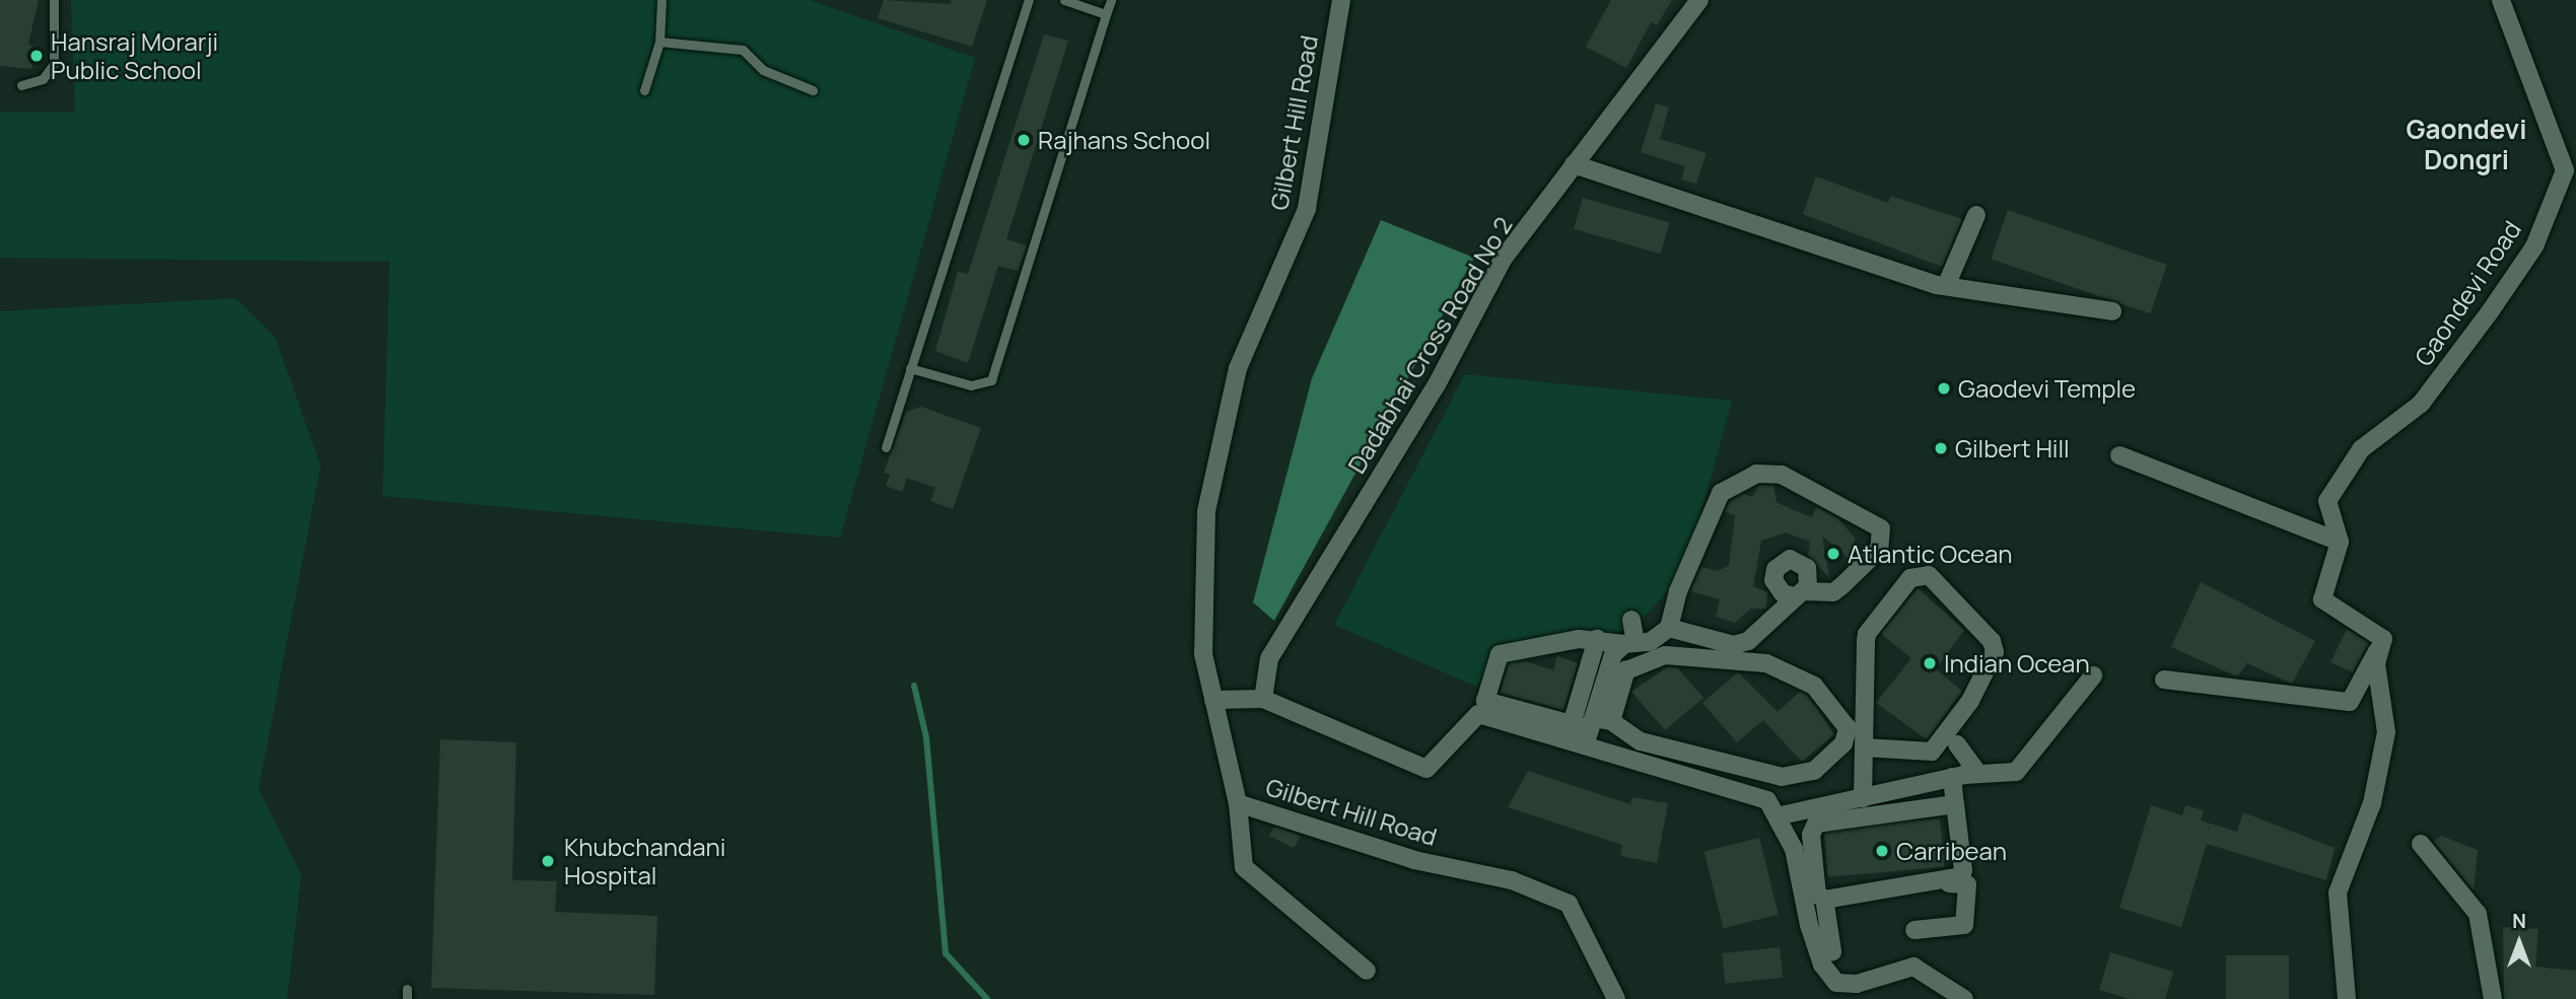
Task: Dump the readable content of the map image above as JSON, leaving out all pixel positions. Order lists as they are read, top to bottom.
{
  "streets": {
    "street": ["Gilbert Hill Road", "Gaondevi Road", "Dadabhai Cross Road No 2"]
  },
  "districts": ["Gaondevi Dongri"],
  "places": [
    "Hansraj Morarji Public School",
    "Rajhans School",
    "Gaodevi Temple",
    "Gilbert Hill",
    "Atlantic Ocean",
    "Indian Ocean",
    "Carribean",
    "Khubchandani Hospital"
  ],
  "north": "top"
}
